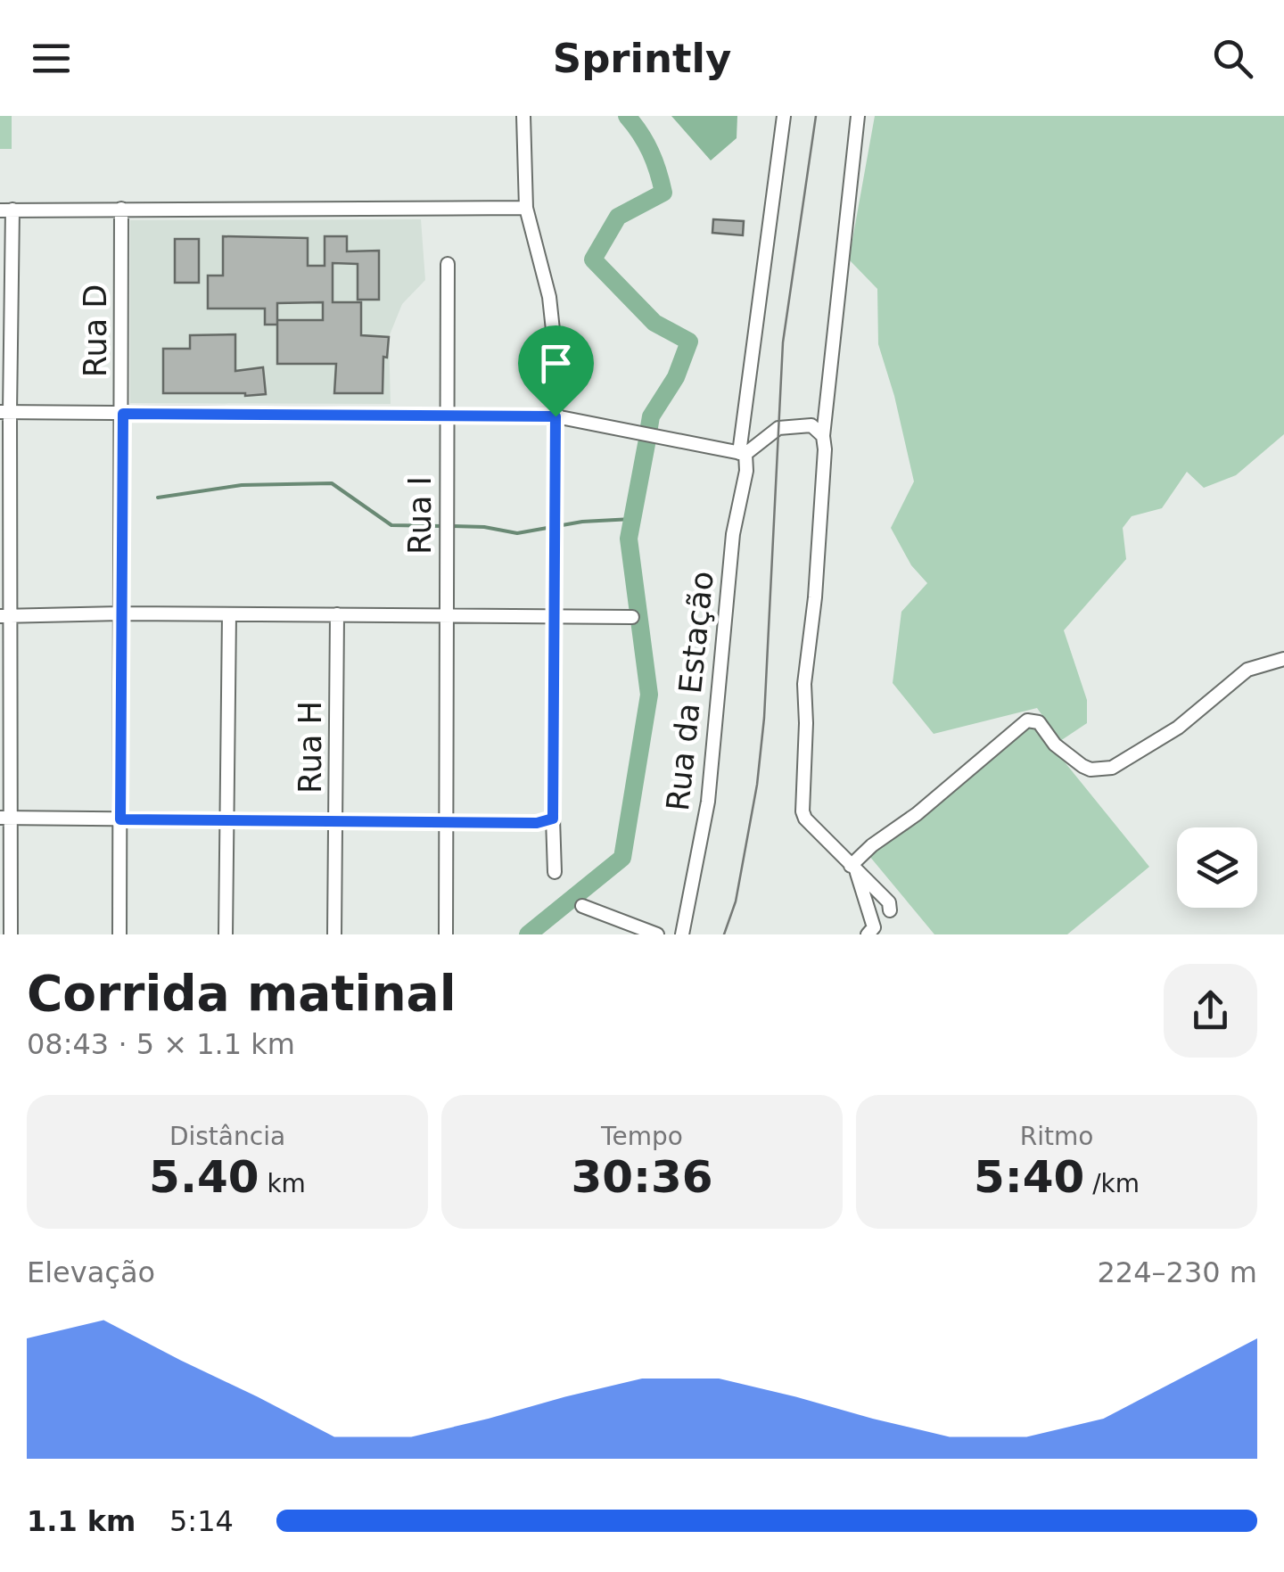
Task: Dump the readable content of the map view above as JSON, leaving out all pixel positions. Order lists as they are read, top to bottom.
{
  "streets": {
    "street": [
      "Rua D",
      "Rua I",
      "Rua da Estação",
      "Rua H"
    ]
  },
  "page": {
    "header": "Sprintly",
    "heading": ["Corrida matinal", "08:43 · 5 × 1.1 km"],
    "stats": [
      ["Distância", "5.40 km"],
      ["Tempo", "30:36"],
      ["Ritmo", "5:40 /km"]
    ],
    "chart": ["Elevação", "224–230 m"],
    "list": [
      {
        "name": "1.1 km",
        "note": "5:14"
      }
    ]
  }
}
